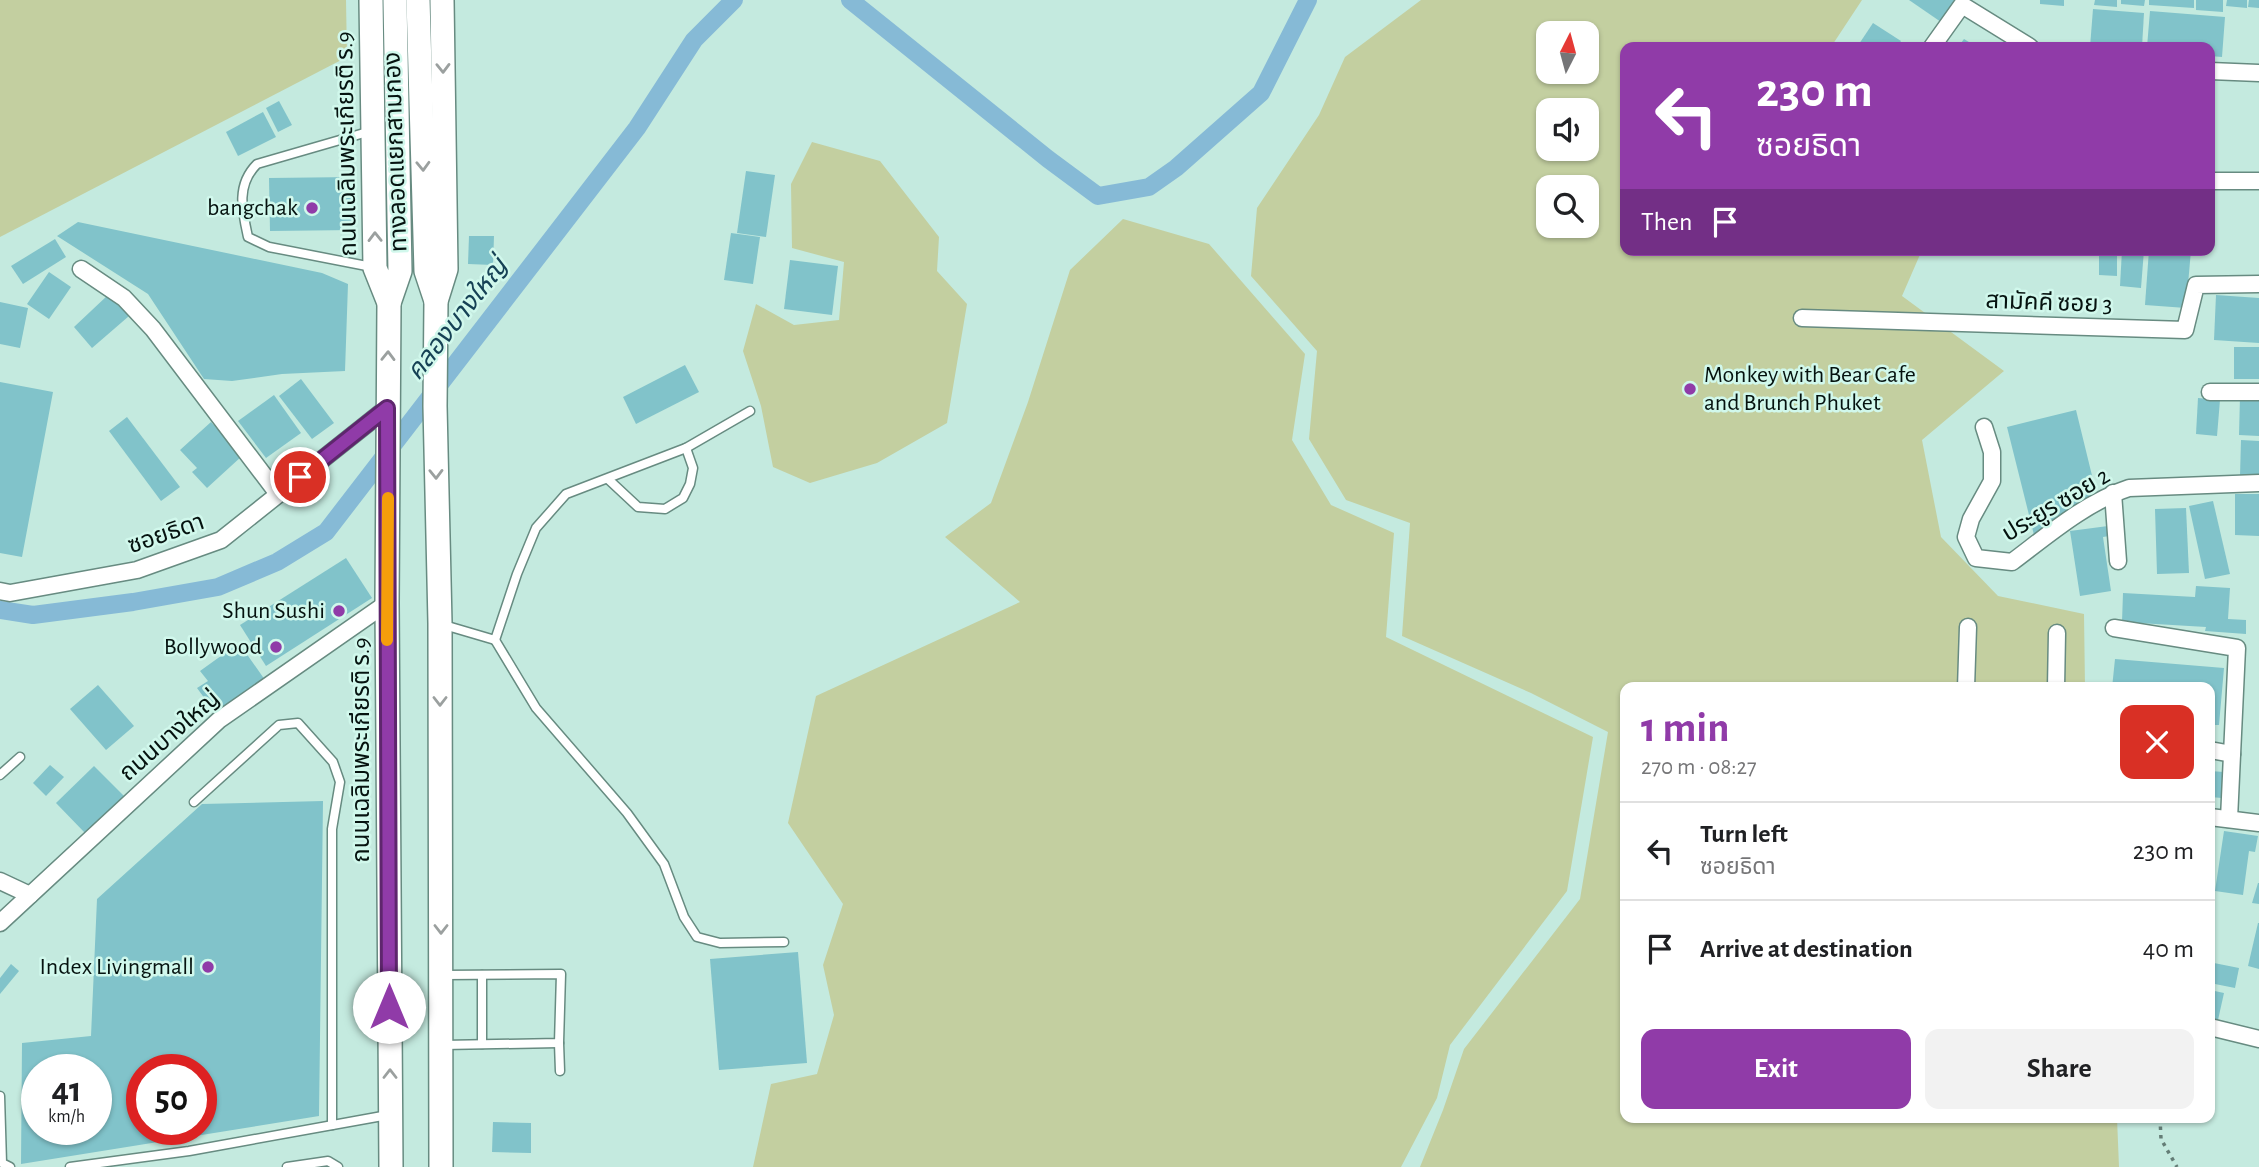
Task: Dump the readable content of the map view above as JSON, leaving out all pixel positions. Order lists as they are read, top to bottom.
{
  "streets": {
    "main road": ["ถนนเฉลิมพระเกียรติ ร.9", "ทางลอดแยกสามกอง"],
    "street": [
      "สามัคคี ซอย 3",
      "ประยูร ซอย 2",
      "ซอยธิดา",
      "ถนนบางใหญ่"
    ]
  },
  "crossings": [
    ["ถนนเฉลิมพระเกียรติ ร.9", "ทางลอดแยกสามกอง"],
    ["ถนนเฉลิมพระเกียรติ ร.9", "ซอยธิดา"],
    ["ถนนเฉลิมพระเกียรติ ร.9", "ถนนบางใหญ่"]
  ],
  "water": ["คลองบางใหญ่"],
  "places": [
    "bangchak",
    "Monkey with Bear Cafe and Brunch Phuket",
    "Shun Sushi",
    "Bollywood",
    "Index Livingmall"
  ],
  "north": "top",
  "page": {
    "turn": ["230 m", "ซอยธิดา"],
    "then": "Then",
    "heading": ["1 min", "270 m · 08:27"],
    "list": [
      {
        "name": "Turn left",
        "note": "ซอยธิดา",
        "value": "230 m"
      },
      {
        "name": "Arrive at destination",
        "value": "40 m"
      }
    ],
    "buttons": ["Exit", "Share"],
    "speed": "41 km/h",
    "limit": "50"
  }
}
